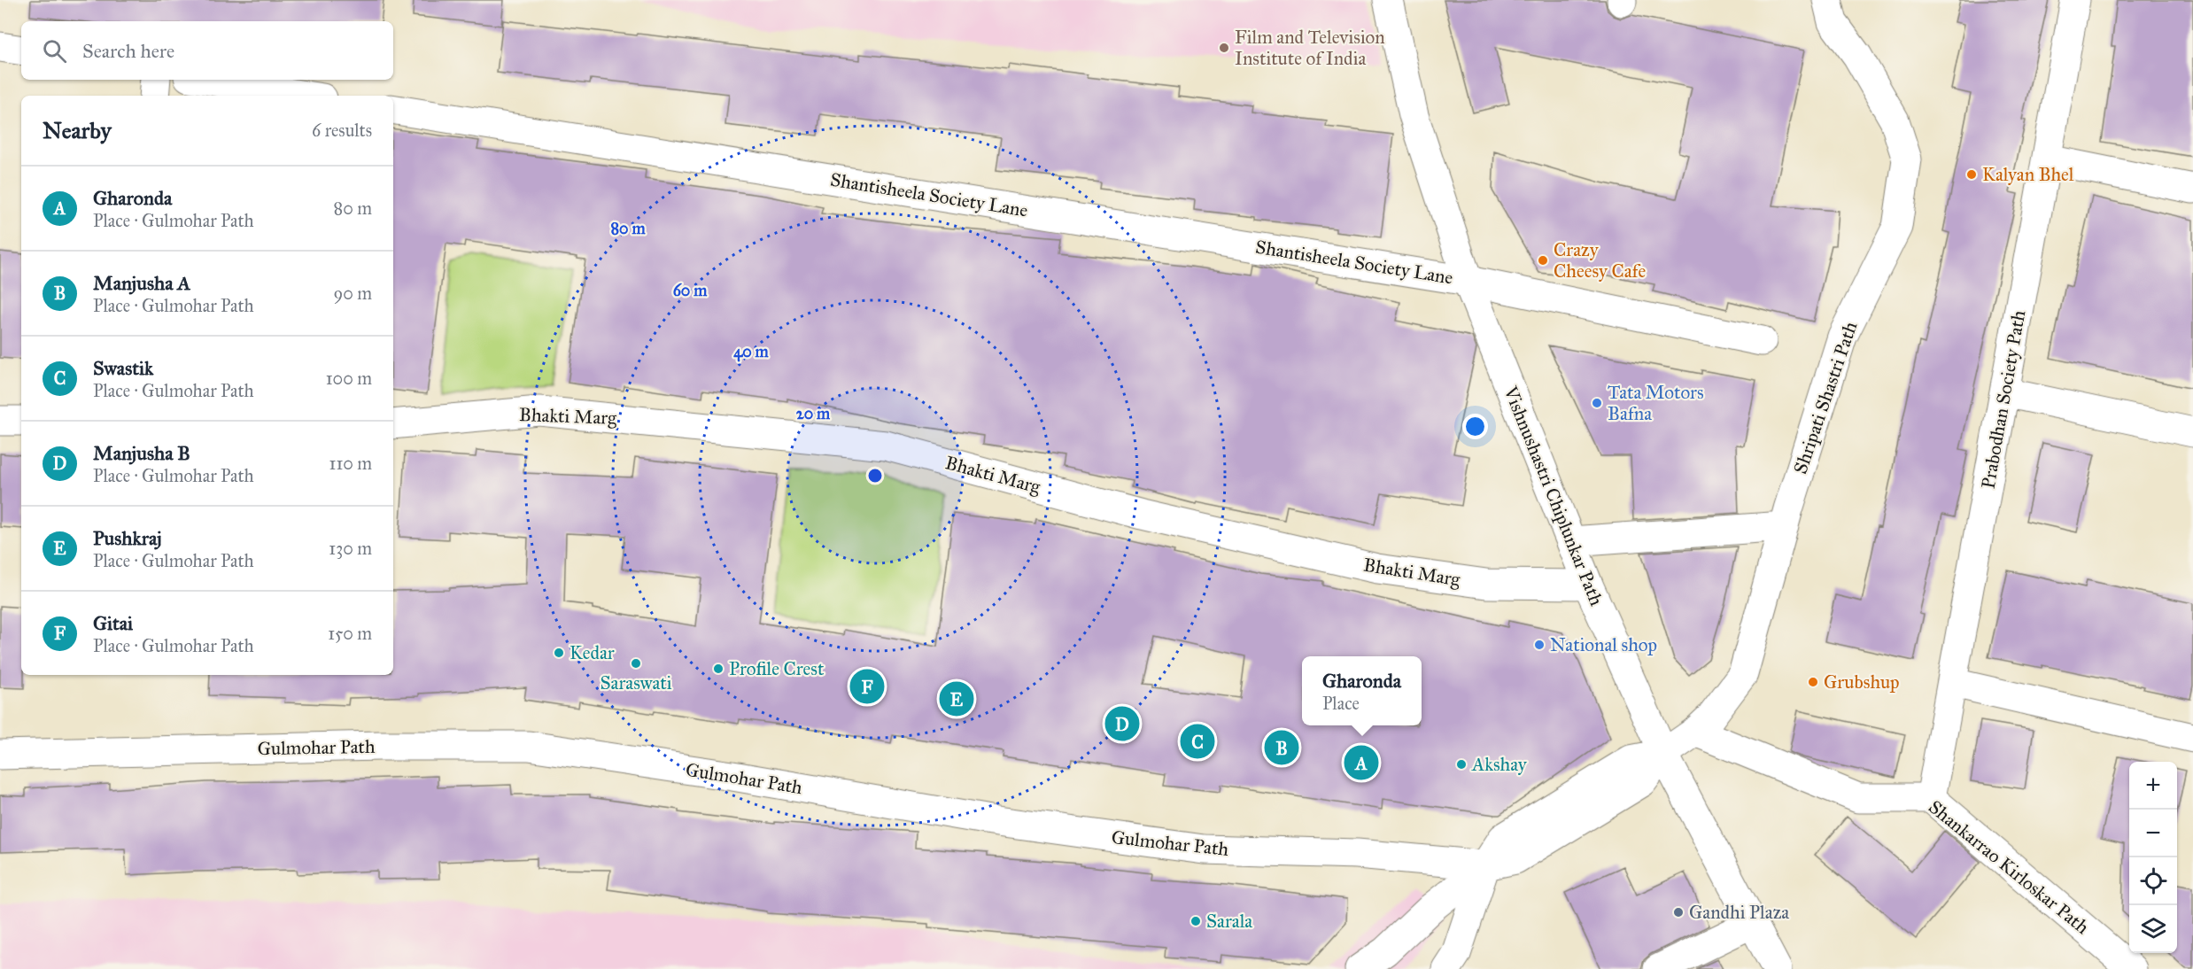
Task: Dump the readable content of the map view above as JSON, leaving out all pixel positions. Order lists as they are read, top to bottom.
{
  "streets": {
    "street": [
      "Shantisheela Society Lane",
      "Shripati Shastri Path",
      "Prabodhan Society Path",
      "Bhakti Marg",
      "Vishnushastri Chiplunkar Path",
      "Gulmohar Path",
      "Shankarrao Kirloskar Path"
    ]
  },
  "crossings": [
    ["Shantisheela Society Lane", "Vishnushastri Chiplunkar Path"],
    ["Shripati Shastri Path", "Vishnushastri Chiplunkar Path"],
    ["Shripati Shastri Path", "Gulmohar Path"],
    ["Shripati Shastri Path", "Shankarrao Kirloskar Path"],
    ["Prabodhan Society Path", "Shankarrao Kirloskar Path"],
    ["Bhakti Marg", "Vishnushastri Chiplunkar Path"]
  ],
  "places": [
    "Film and Television Institute of India",
    "Kalyan Bhel",
    "Crazy Cheesy Cafe",
    "Tata Motors Bafna",
    "National shop",
    "Kedar",
    "Saraswati",
    "Profile Crest",
    "Grubshup",
    "Akshay",
    "Gandhi Plaza",
    "Sarala"
  ],
  "page": {
    "search": "Search here",
    "heading": ["Nearby", "6 results"],
    "list": [
      {
        "mark": "A",
        "name": "Gharonda",
        "note": "Place · Gulmohar Path",
        "value": "80 m"
      },
      {
        "mark": "B",
        "name": "Manjusha A",
        "note": "Place · Gulmohar Path",
        "value": "90 m"
      },
      {
        "mark": "C",
        "name": "Swastik",
        "note": "Place · Gulmohar Path",
        "value": "100 m"
      },
      {
        "mark": "D",
        "name": "Manjusha B",
        "note": "Place · Gulmohar Path",
        "value": "110 m"
      },
      {
        "mark": "E",
        "name": "Pushkraj",
        "note": "Place · Gulmohar Path",
        "value": "130 m"
      },
      {
        "mark": "F",
        "name": "Gitai",
        "note": "Place · Gulmohar Path",
        "value": "150 m"
      }
    ],
    "popup": ["Gharonda", "Place"],
    "pins": [
      "F",
      "E",
      "D",
      "C",
      "B",
      "A"
    ],
    "map_buttons": ["+", "−"]
  },
  "rings": [
    "80 m",
    "60 m",
    "40 m",
    "20 m"
  ]
}
